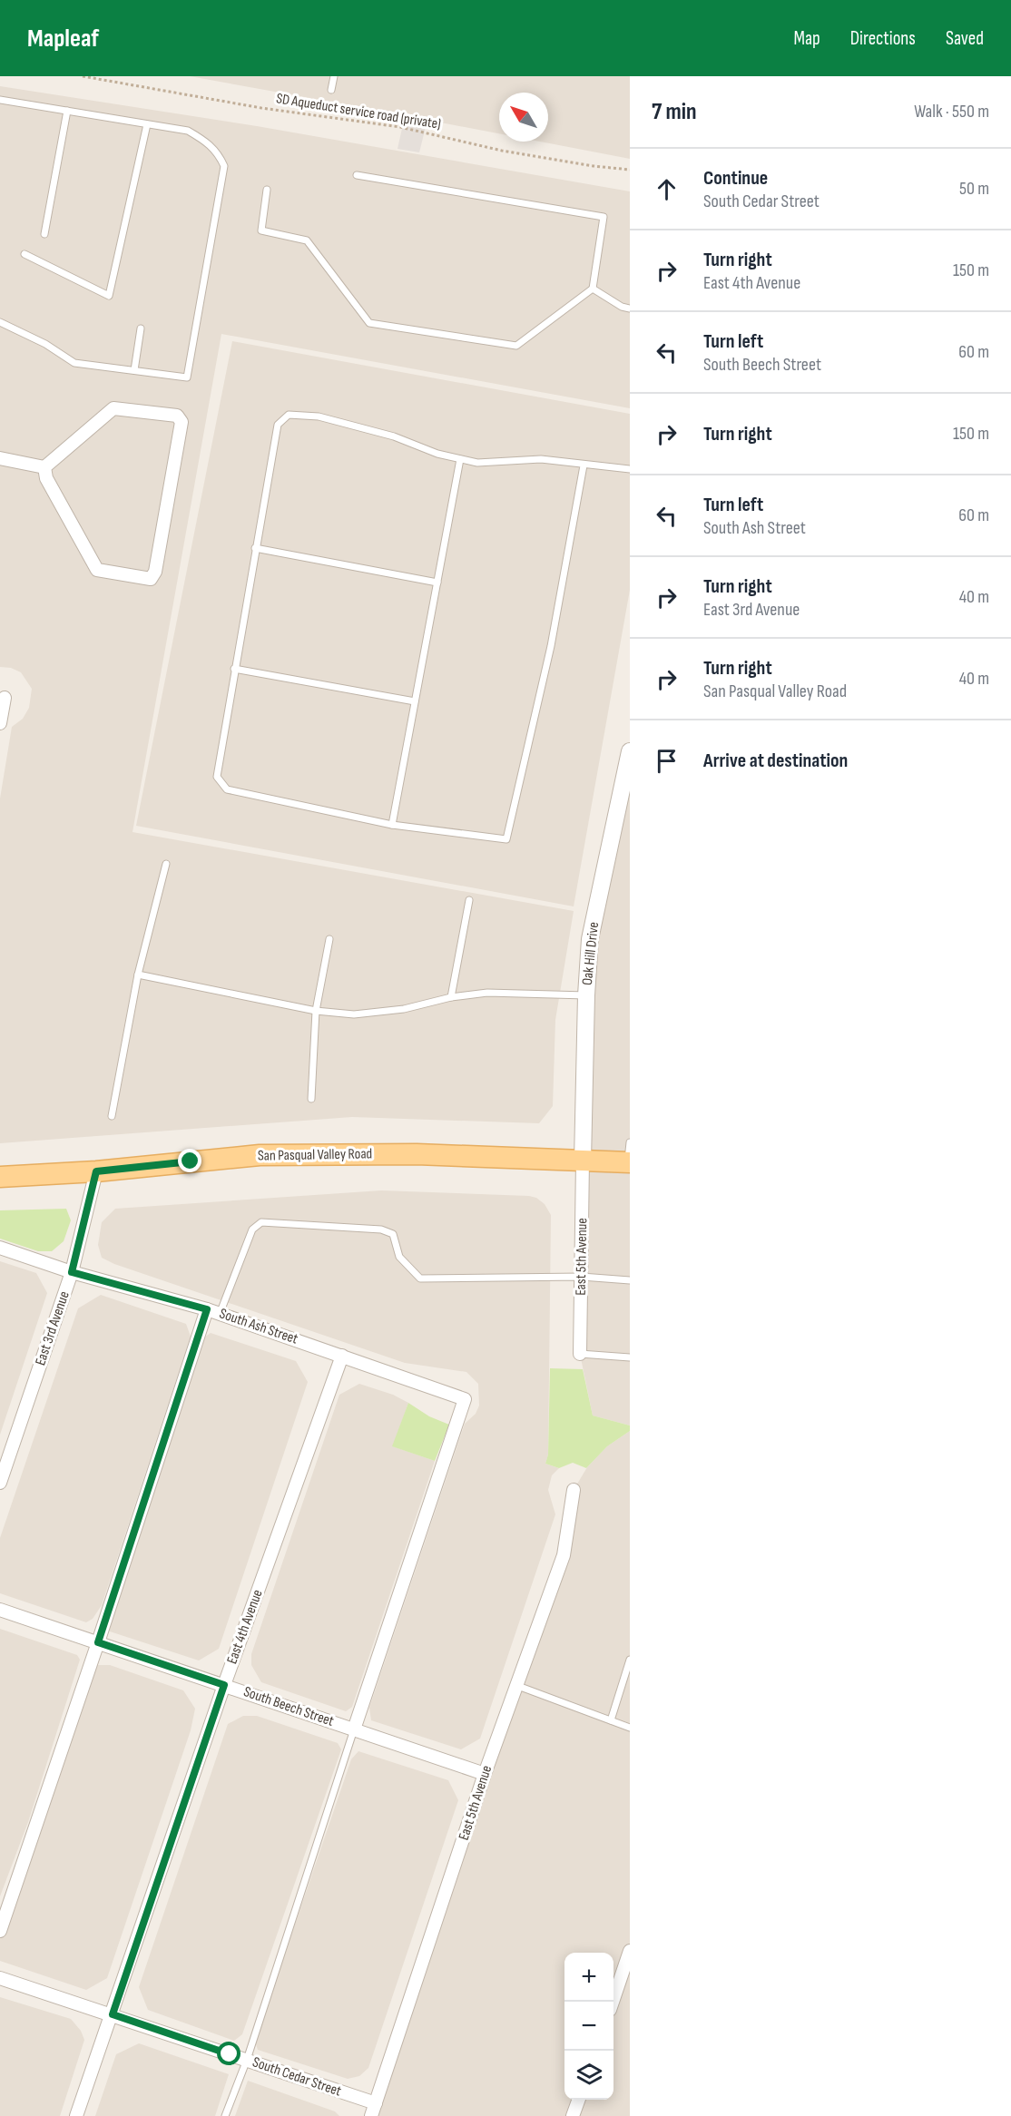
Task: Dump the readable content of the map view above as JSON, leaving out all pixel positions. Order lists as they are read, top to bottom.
{
  "streets": {
    "main road": ["San Pasqual Valley Road"],
    "street": [
      "Oak Hill Drive",
      "East 5th Avenue",
      "South Ash Street",
      "East 3rd Avenue",
      "East 4th Avenue",
      "South Beech Street",
      "South Cedar Street"
    ],
    "path": ["SD Aqueduct service road (private)"]
  },
  "crossings": [
    ["Oak Hill Drive", "San Pasqual Valley Road"],
    ["Oak Hill Drive", "East 5th Avenue"],
    ["San Pasqual Valley Road", "East 5th Avenue"],
    ["San Pasqual Valley Road", "East 3rd Avenue"],
    ["East 5th Avenue", "South Beech Street"],
    ["East 5th Avenue", "South Cedar Street"],
    ["South Ash Street", "East 3rd Avenue"],
    ["South Ash Street", "East 4th Avenue"],
    ["South Ash Street", "South Beech Street"],
    ["East 4th Avenue", "South Beech Street"],
    ["East 4th Avenue", "South Cedar Street"]
  ],
  "north": "top left",
  "page": {
    "header": "Mapleaf",
    "nav": ["Map", "Directions", "Saved"],
    "heading": ["7 min", "Walk · 550 m"],
    "list": [
      ["Continue", "South Cedar Street", "50 m"],
      ["Turn right", "East 4th Avenue", "150 m"],
      ["Turn left", "South Beech Street", "60 m"],
      ["Turn right", "150 m"],
      ["Turn left", "South Ash Street", "60 m"],
      ["Turn right", "East 3rd Avenue", "40 m"],
      ["Turn right", "San Pasqual Valley Road", "40 m"],
      "Arrive at destination"
    ],
    "map_buttons": ["+", "−"]
  }
}
